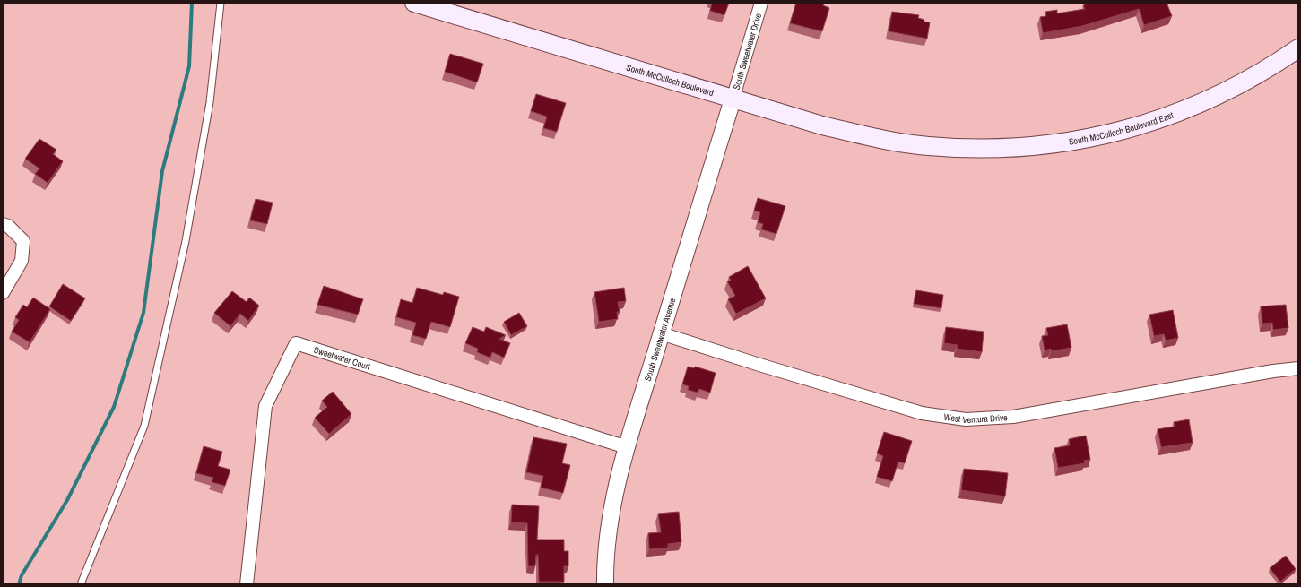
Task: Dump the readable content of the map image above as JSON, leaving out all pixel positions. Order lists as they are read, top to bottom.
{
  "streets": {
    "main road": ["South McCulloch Boulevard", "South McCulloch Boulevard East"],
    "street": [
      "South Sweetwater Drive",
      "South Sweetwater Avenue",
      "Sweetwater Court",
      "West Ventura Drive"
    ]
  },
  "crossings": [
    ["South Sweetwater Drive", "South McCulloch Boulevard"],
    ["South Sweetwater Drive", "South Sweetwater Avenue"],
    ["South McCulloch Boulevard", "South McCulloch Boulevard East"],
    ["South McCulloch Boulevard", "South Sweetwater Avenue"],
    ["South Sweetwater Avenue", "Sweetwater Court"],
    ["South Sweetwater Avenue", "West Ventura Drive"]
  ]
}
